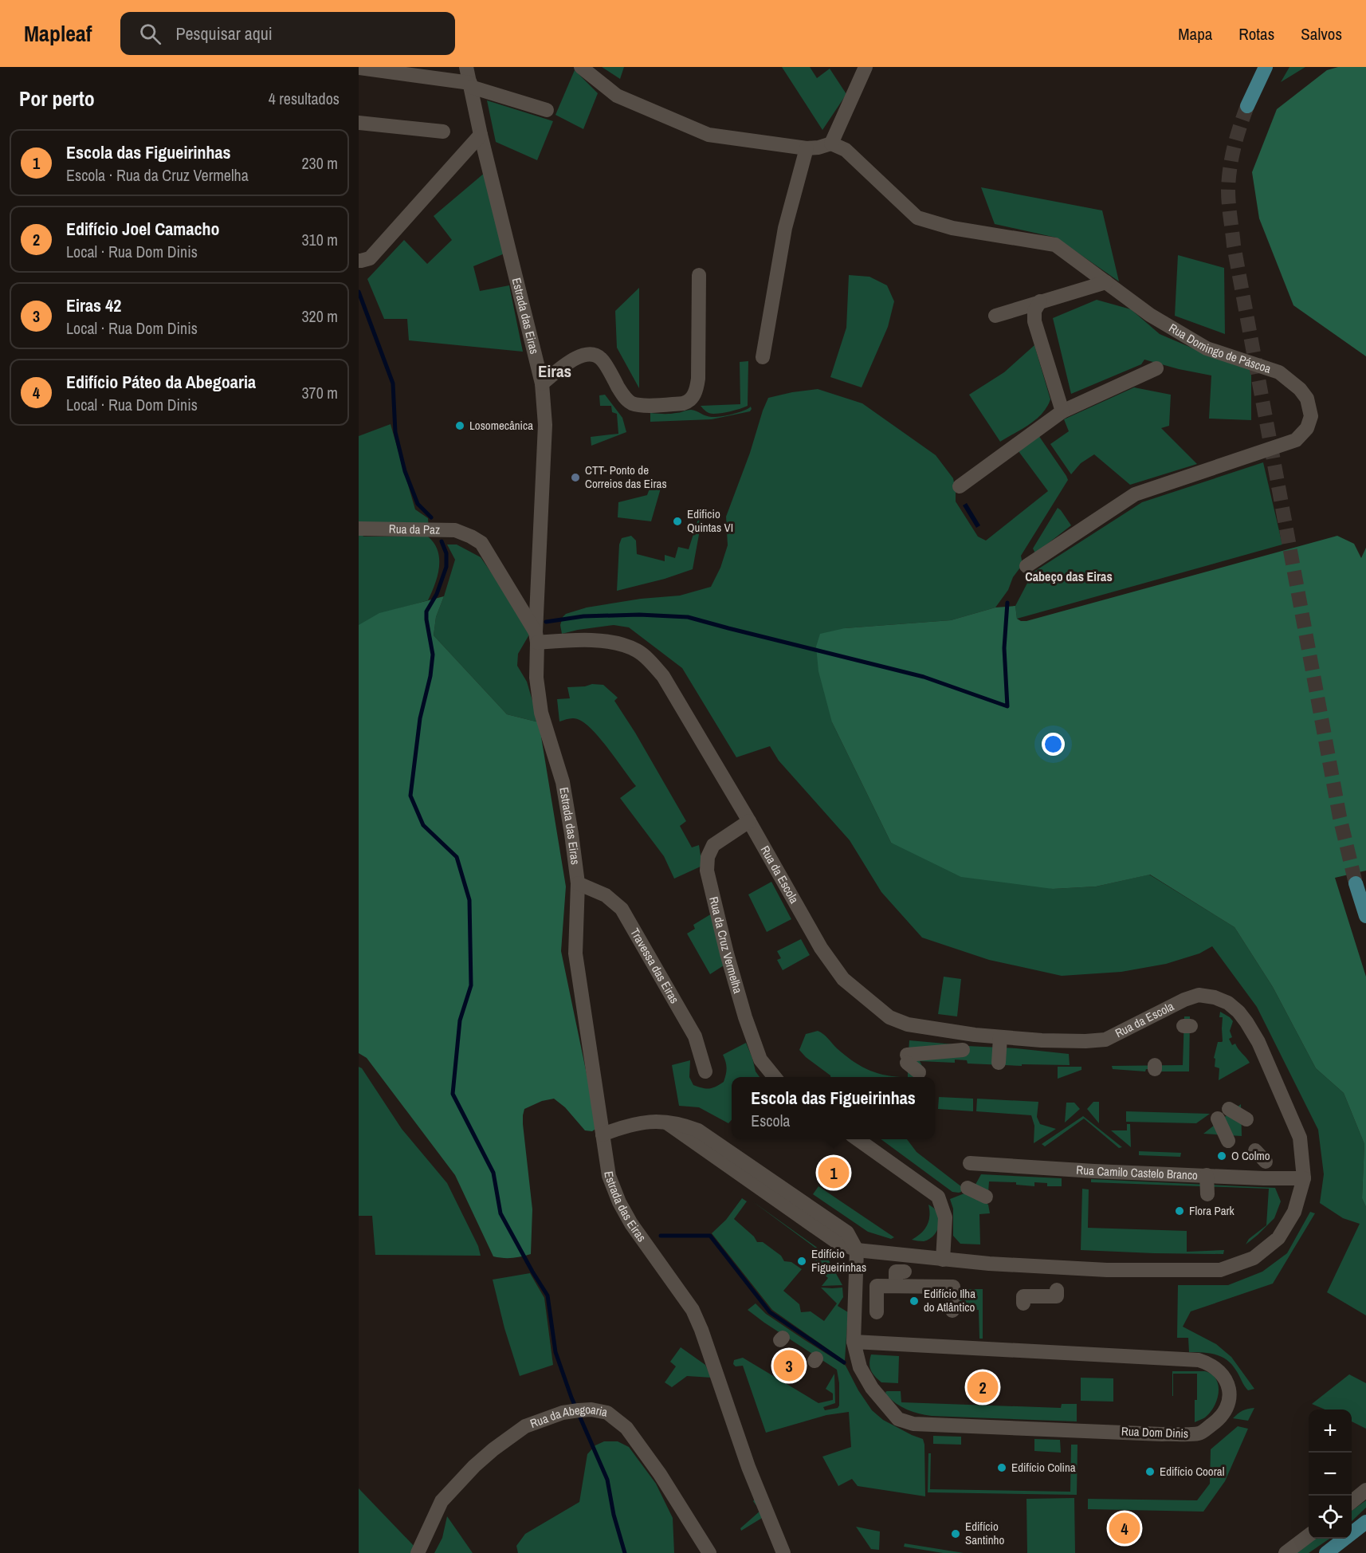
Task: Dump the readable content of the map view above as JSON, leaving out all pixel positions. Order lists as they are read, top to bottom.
{
  "streets": {
    "street": [
      "Estrada das Eiras",
      "Rua Domingo de Páscoa",
      "Rua da Paz",
      "Rua da Escola",
      "Rua da Cruz Vermelha",
      "Travessa das Eiras",
      "Rua Camilo Castelo Branco",
      "Rua da Abegoaria",
      "Rua Dom Dinis"
    ]
  },
  "crossings": [
    ["Estrada das Eiras", "Rua da Paz"],
    ["Estrada das Eiras", "Rua da Escola"],
    ["Estrada das Eiras", "Travessa das Eiras"],
    ["Rua da Paz", "Rua da Escola"],
    ["Rua da Escola", "Rua da Cruz Vermelha"],
    ["Rua da Escola", "Rua Camilo Castelo Branco"],
    ["Rua da Escola", "Rua Dom Dinis"]
  ],
  "districts": ["Eiras", "Cabeço das Eiras"],
  "places": [
    "Losomecânica",
    "CTT- Ponto de Correios das Eiras",
    "Edificio Quintas VI",
    "O Colmo",
    "Flora Park",
    "Edifício Figueirinhas",
    "Edifício Ilha do Atlântico",
    "Edifício Colina",
    "Edifício Cooral",
    "Edifício Santinho"
  ],
  "page": {
    "header": "Mapleaf",
    "search": "Pesquisar aqui",
    "nav": ["Mapa", "Rotas", "Salvos"],
    "heading": ["Por perto", "4 resultados"],
    "list": [
      {
        "mark": "1",
        "name": "Escola das Figueirinhas",
        "note": "Escola · Rua da Cruz Vermelha",
        "value": "230 m"
      },
      {
        "mark": "2",
        "name": "Edifício Joel Camacho",
        "note": "Local · Rua Dom Dinis",
        "value": "310 m"
      },
      {
        "mark": "3",
        "name": "Eiras 42",
        "note": "Local · Rua Dom Dinis",
        "value": "320 m"
      },
      {
        "mark": "4",
        "name": "Edifício Páteo da Abegoaria",
        "note": "Local · Rua Dom Dinis",
        "value": "370 m"
      }
    ],
    "popup": ["Escola das Figueirinhas", "Escola"],
    "pins": [
      "1",
      "3",
      "2",
      "4"
    ],
    "map_buttons": ["+", "−"]
  }
}
